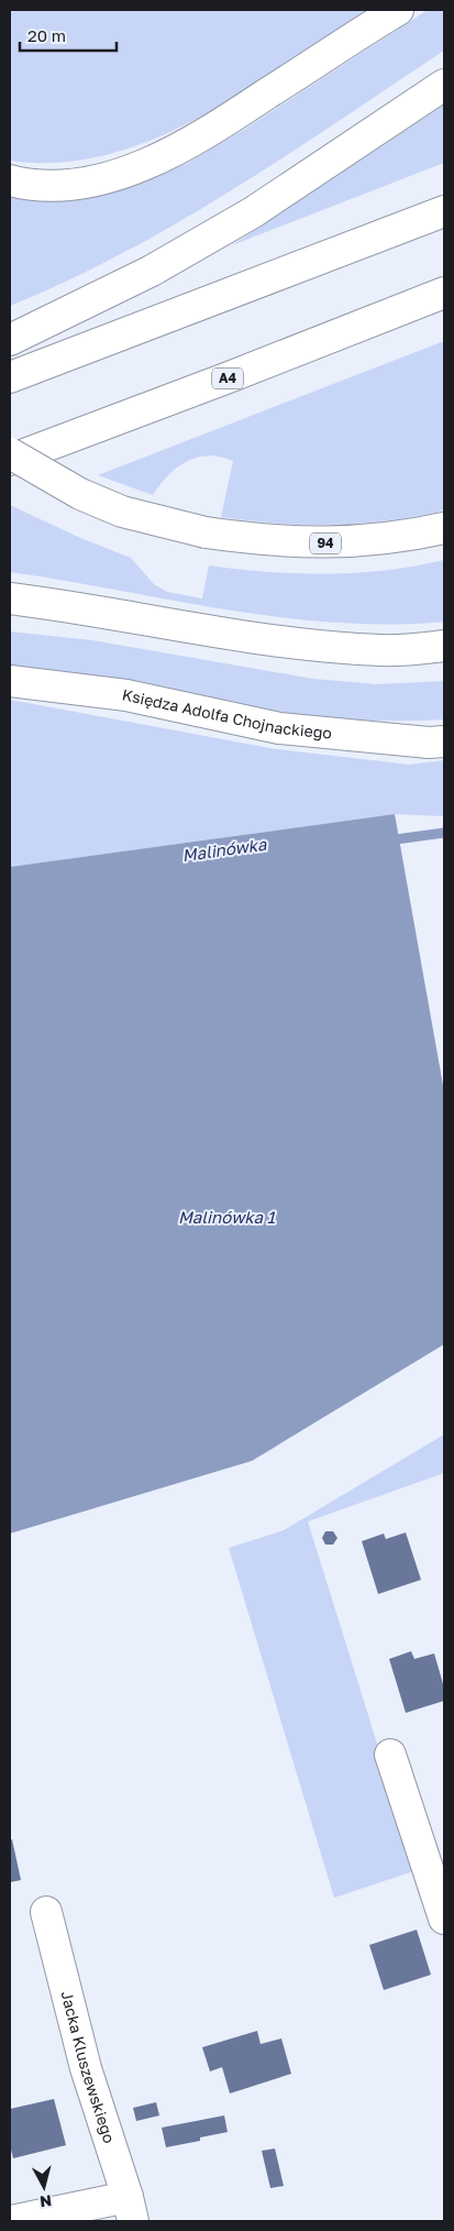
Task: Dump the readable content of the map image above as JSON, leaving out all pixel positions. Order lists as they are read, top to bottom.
{
  "streets": {
    "main road": [
      "A4",
      "94",
      "Księdza Adolfa Chojnackiego",
      "Jacka Kluszewskiego"
    ]
  },
  "water": ["Malinówka", "Malinówka 1"],
  "scale_bar": "20 m",
  "north": "bottom"
}
